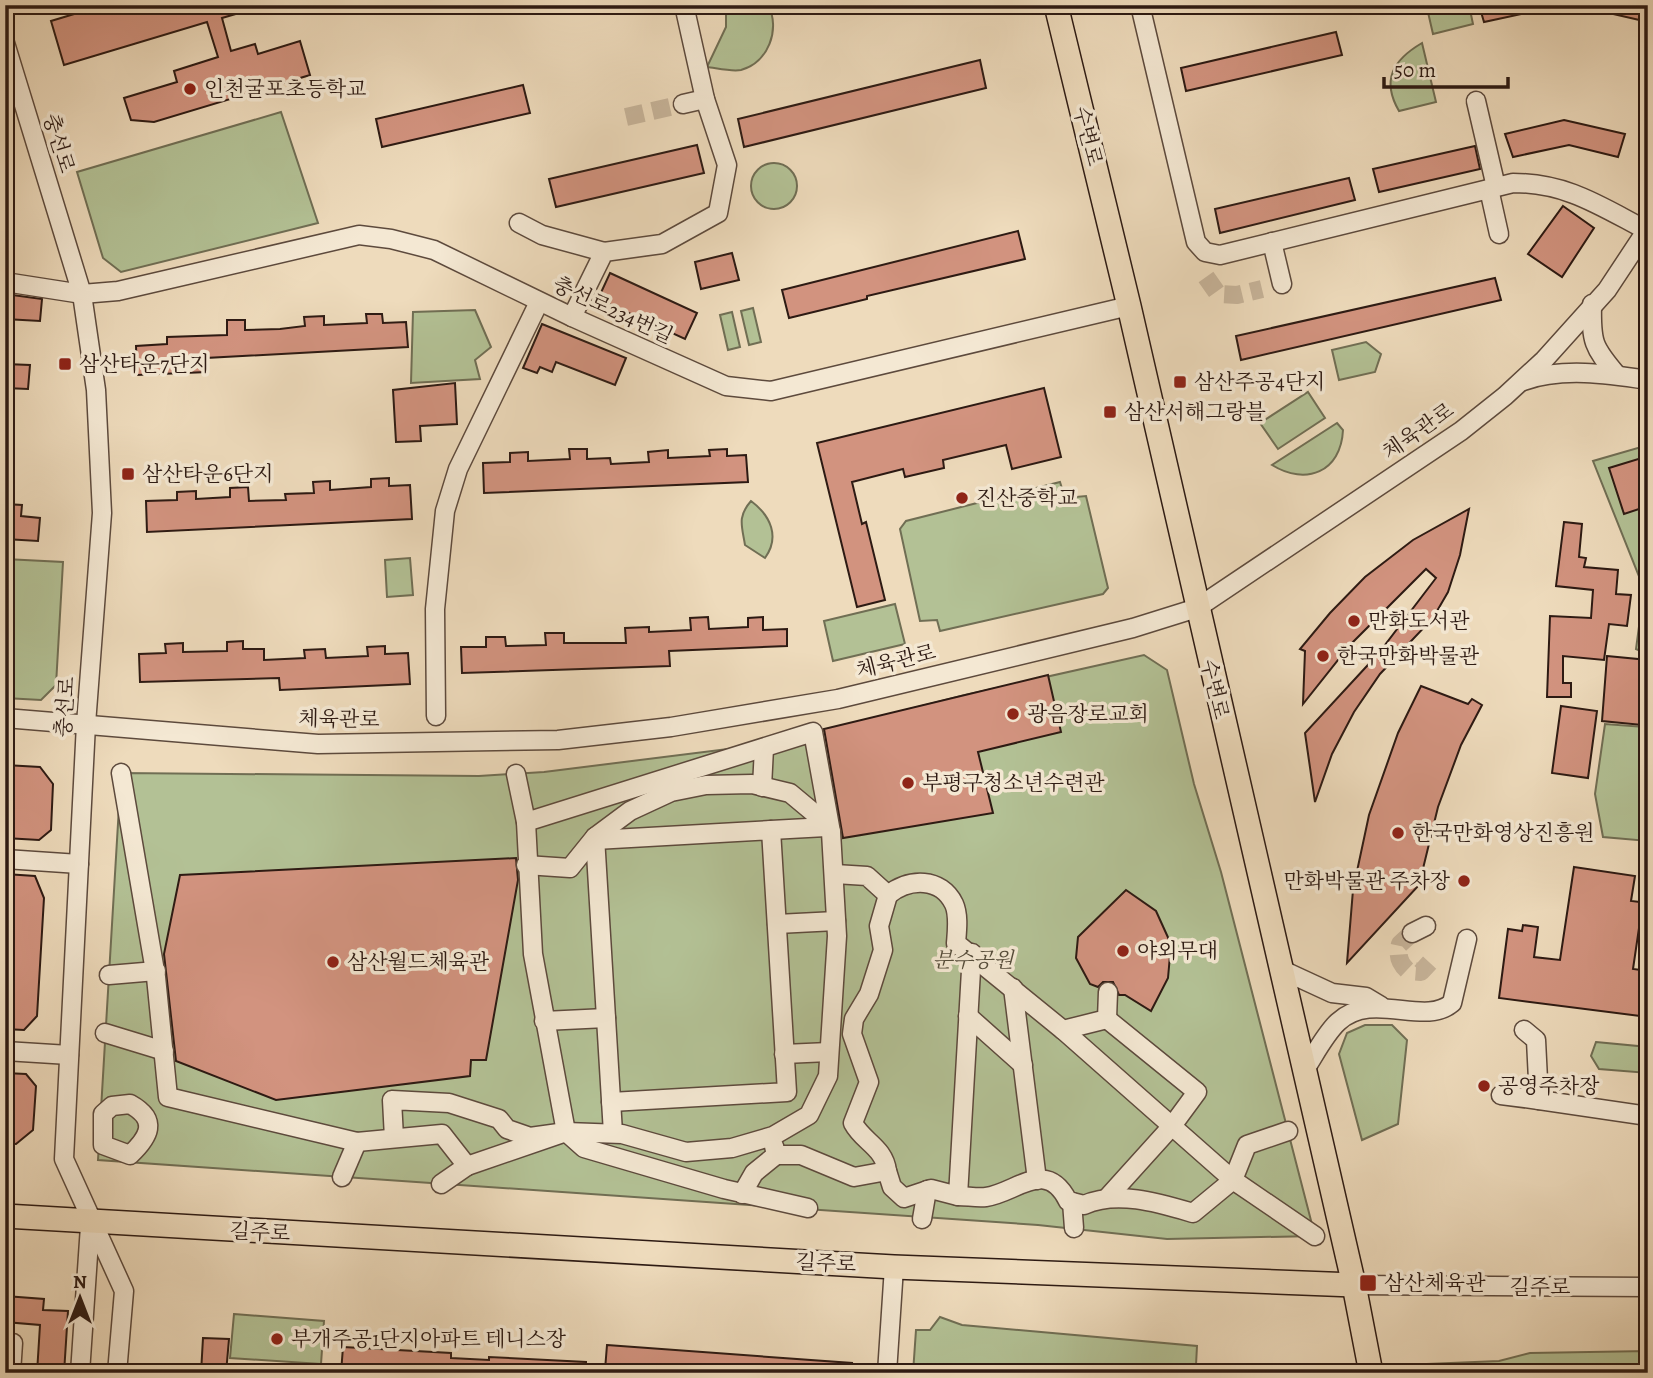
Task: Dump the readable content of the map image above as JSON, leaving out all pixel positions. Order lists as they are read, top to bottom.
{
  "streets": {
    "main road": ["수변로", "길주로"],
    "street": ["충선로", "충선로234번길", "체육관로"]
  },
  "crossings": [
    ["수변로", "충선로234번길"],
    ["수변로", "체육관로"],
    ["수변로", "길주로"],
    ["충선로", "충선로234번길"],
    ["충선로", "체육관로"],
    ["충선로", "길주로"]
  ],
  "parks": ["분수공원"],
  "places": {
    "other": [
      "인천굴포초등학교",
      "진산중학교",
      "만화도서관",
      "한국만화박물관",
      "광음장로교회",
      "부평구청소년수련관",
      "한국만화영상진흥원",
      "만화박물관 주차장",
      "야외무대",
      "삼산월드체육관",
      "공영주차장",
      "부개주공1단지아파트 테니스장"
    ],
    "transit": [
      "삼산타운7단지",
      "삼산주공4단지",
      "삼산서해그랑블",
      "삼산타운6단지",
      "삼산체육관"
    ]
  },
  "scale_bar": "50 m",
  "north": "top"
}
